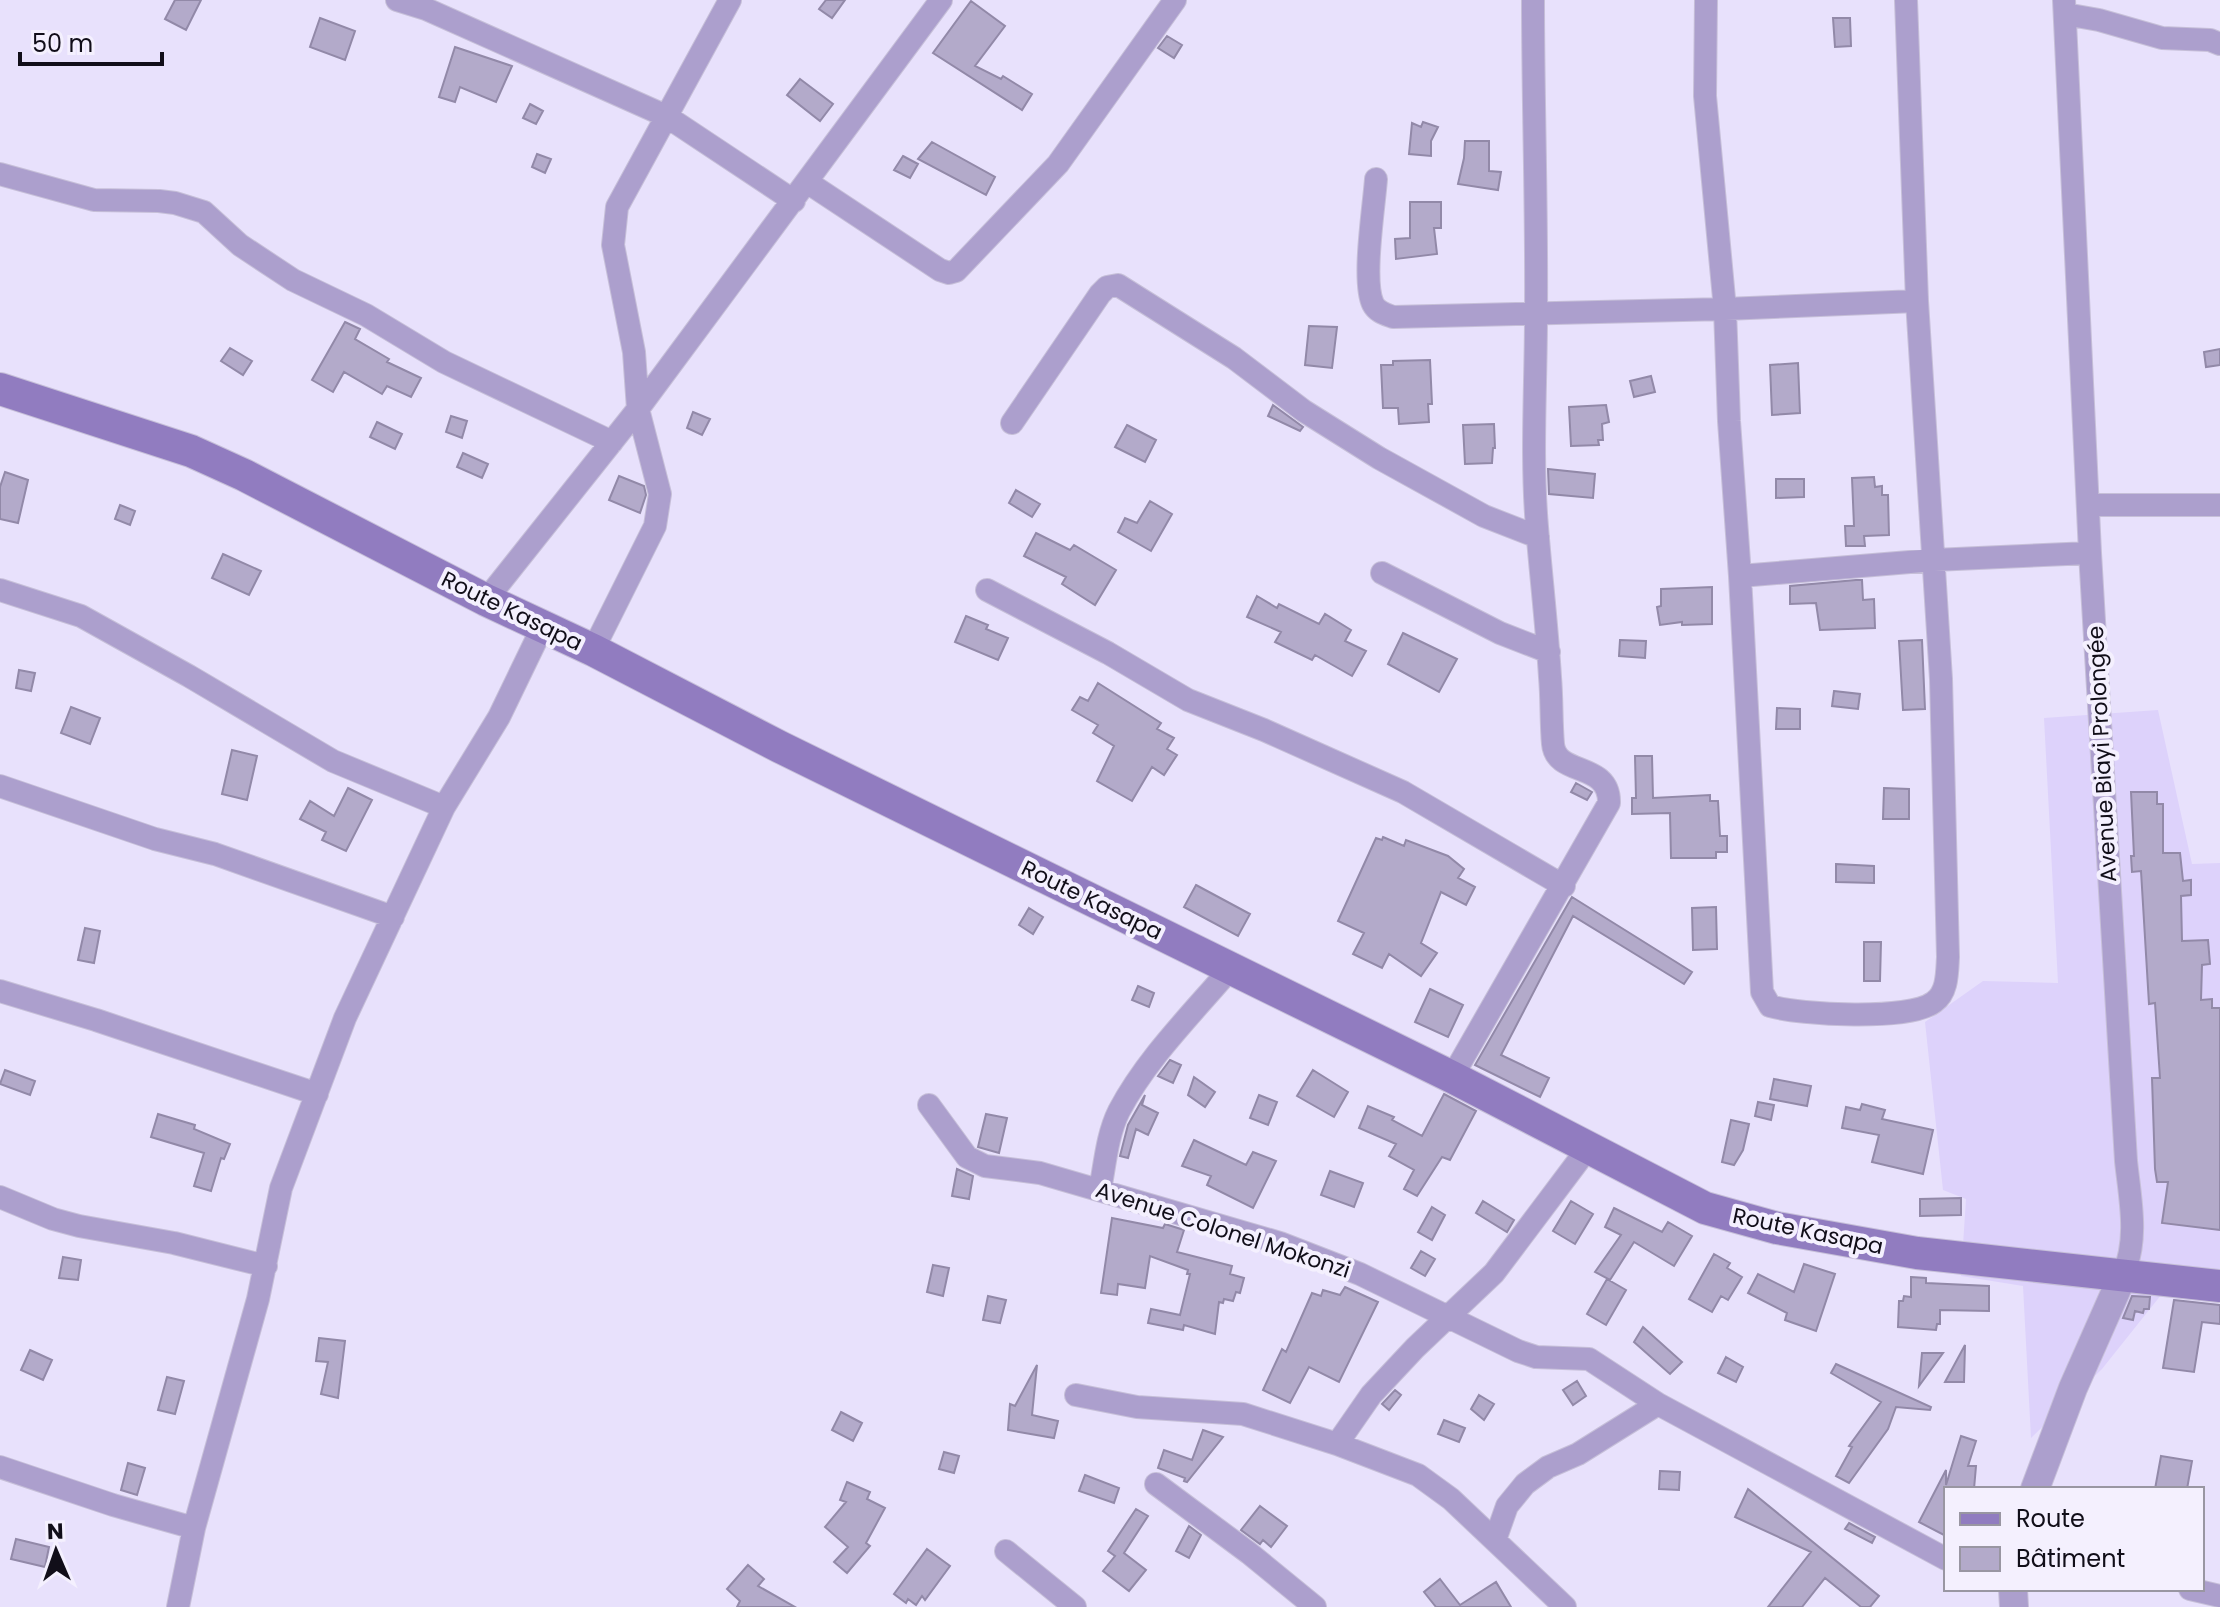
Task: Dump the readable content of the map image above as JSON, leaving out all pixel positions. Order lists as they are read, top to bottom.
{
  "streets": {
    "main road": ["Route Kasapa"],
    "street": ["Avenue Biayi Prolongée", "Avenue Colonel Mokonzi"]
  },
  "crossings": [
    ["Route Kasapa", "Avenue Biayi Prolongée"]
  ],
  "legend": ["Route", "Bâtiment"],
  "scale_bar": "50 m",
  "north": "top"
}
